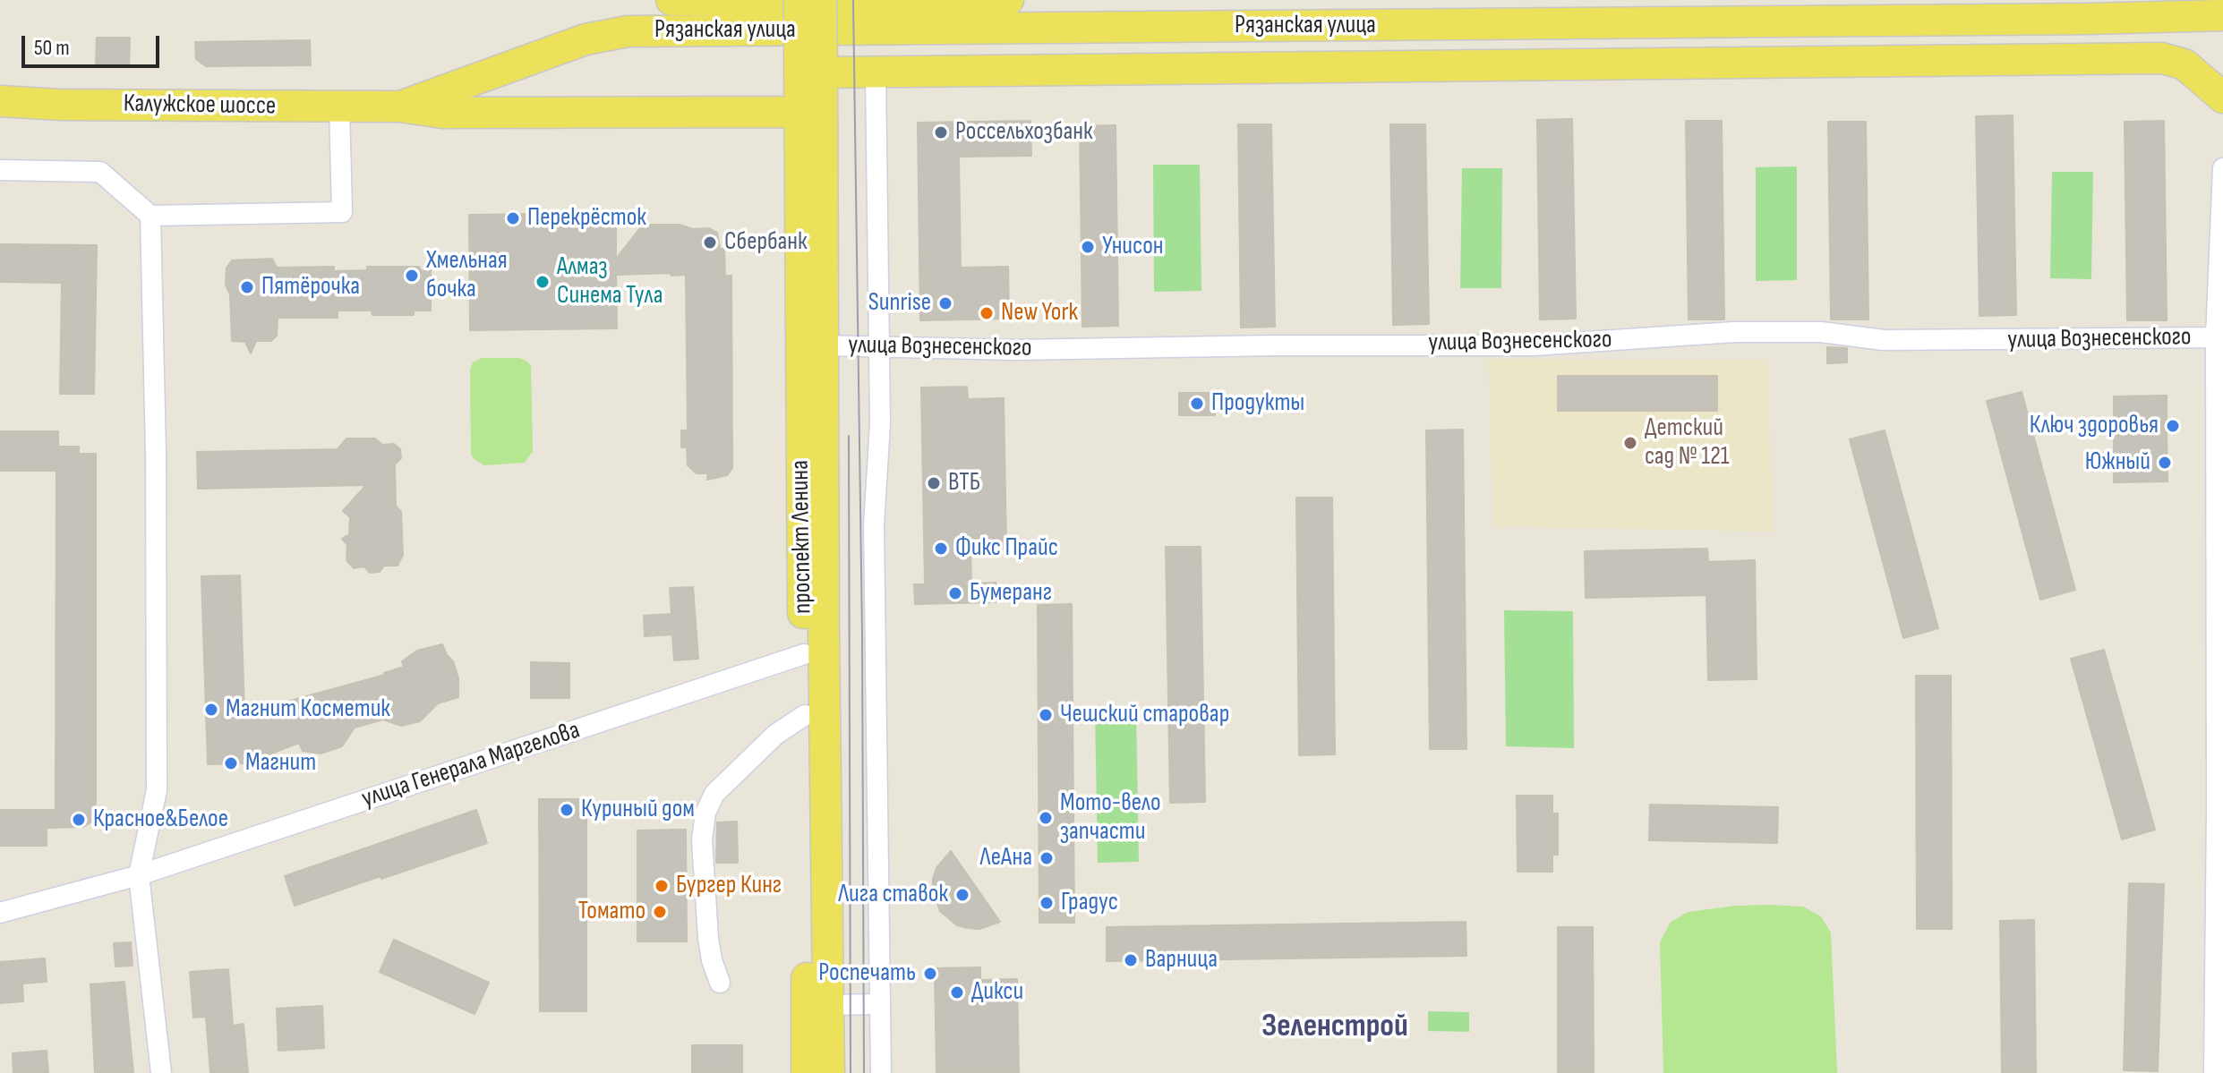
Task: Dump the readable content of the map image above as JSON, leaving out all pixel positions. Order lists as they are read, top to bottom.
{
  "streets": {
    "main road": ["Рязанская улица", "Калужское шоссе", "проспект Ленина"],
    "street": ["улица Вознесенского", "улица Генерала Маргелова"]
  },
  "crossings": [
    ["Рязанская улица", "Калужское шоссе"],
    ["улица Вознесенского", "проспект Ленина"],
    ["проспект Ленина", "улица Генерала Маргелова"]
  ],
  "districts": ["Зеленстрой"],
  "places": [
    "Россельхозбанк",
    "Перекрёсток",
    "Сбербанк",
    "Унисон",
    "Хмельная бочка",
    "Алмаз Синема Тула",
    "Пятёрочка",
    "Sunrise",
    "New York",
    "Продукты",
    "Ключ здоровья",
    "Детский сад № 121",
    "Южный",
    "ВТБ",
    "Фикс Прайс",
    "Бумеранг",
    "Магнит Косметик",
    "Чешский старовар",
    "Магнит",
    "Куриный дом",
    "Мото-вело запчасти",
    "Красное&Белое",
    "ЛеАна",
    "Бургер Кинг",
    "Лига ставок",
    "Градус",
    "Томато",
    "Варница",
    "Роспечать",
    "Дикси"
  ],
  "scale_bar": "50 m"
}
